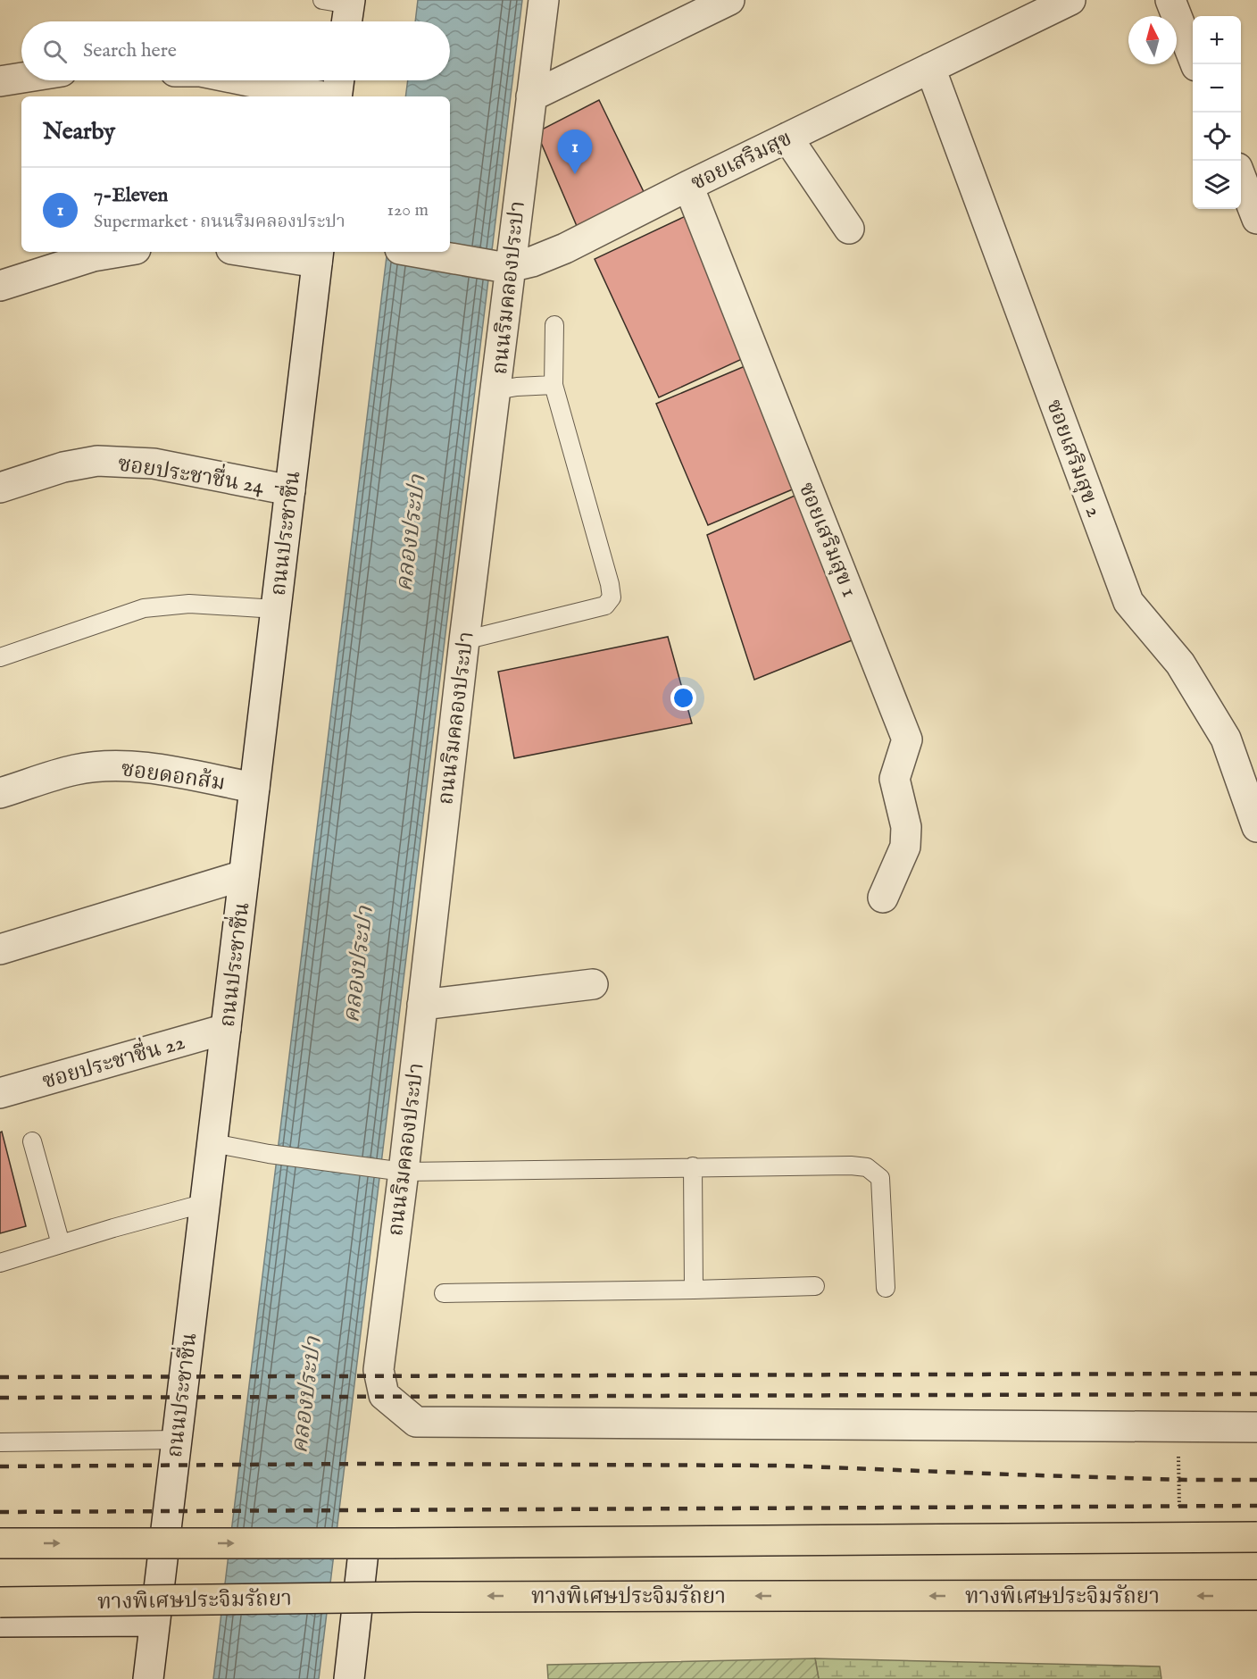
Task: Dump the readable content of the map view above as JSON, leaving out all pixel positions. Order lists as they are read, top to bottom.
{
  "streets": {
    "highway": ["ทางพิเศษประจิมรัถยา"],
    "street": [
      "ซอยเสริมสุข",
      "ถนนริมคลองประปา",
      "ซอยเสริมสุข 2",
      "ซอยประชาชื่น 24",
      "ถนนประชาชื่น",
      "ซอยเสริมสุข 1",
      "ซอยดอกส้ม",
      "ซอยประชาชื่น 22"
    ]
  },
  "crossings": [
    ["ซอยเสริมสุข", "ถนนริมคลองประปา"],
    ["ซอยเสริมสุข", "ซอยเสริมสุข 2"],
    ["ซอยเสริมสุข", "ซอยเสริมสุข 1"],
    ["ซอยประชาชื่น 24", "ถนนประชาชื่น"],
    ["ถนนประชาชื่น", "ซอยดอกส้ม"],
    ["ถนนประชาชื่น", "ซอยประชาชื่น 22"]
  ],
  "water": ["คลองประปา"],
  "north": "top",
  "page": {
    "map_buttons": ["+", "−"],
    "search": "Search here",
    "heading": "Nearby",
    "pins": "1",
    "list": [
      {
        "mark": "1",
        "name": "7-Eleven",
        "note": "Supermarket · ถนนริมคลองประปา",
        "value": "120 m"
      }
    ]
  }
}
